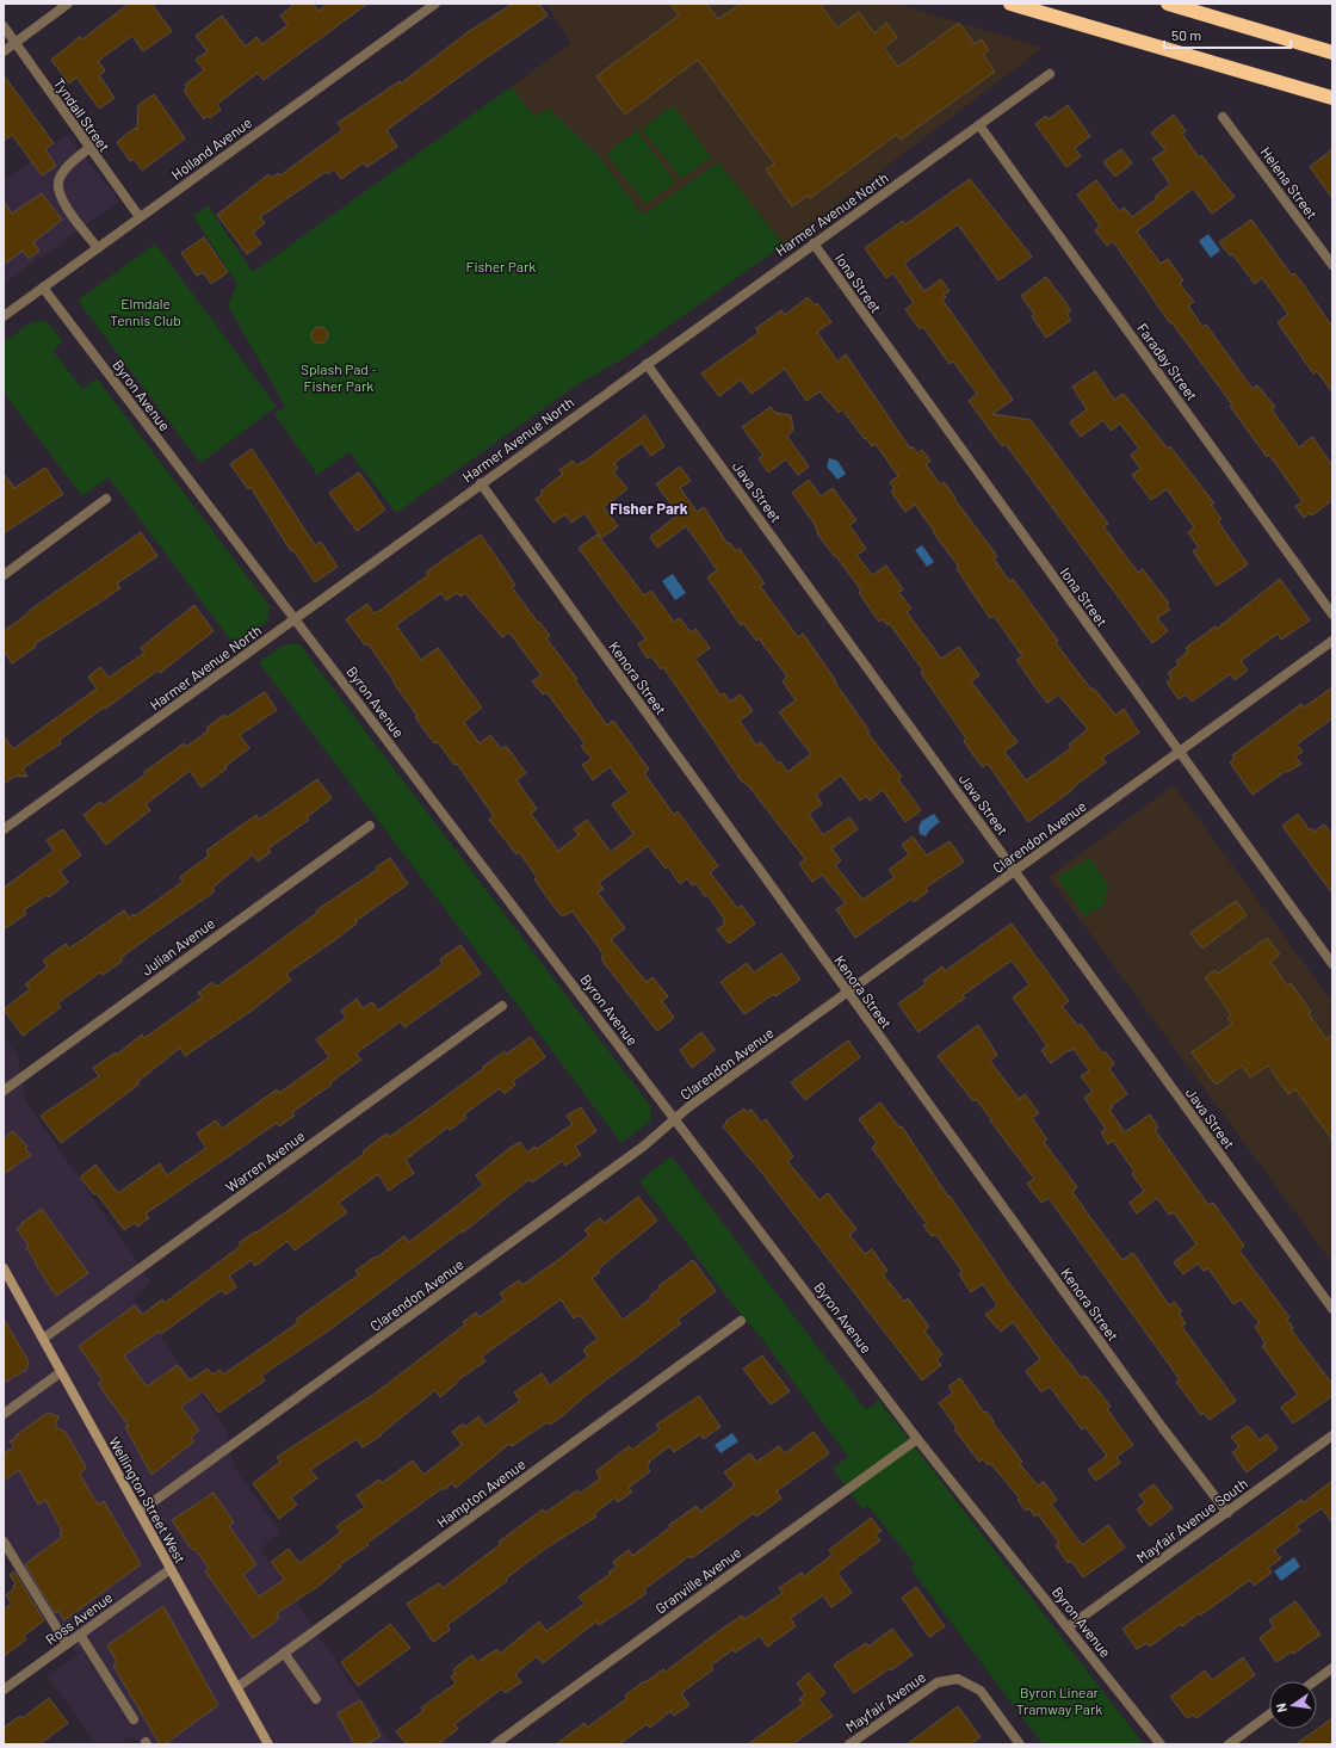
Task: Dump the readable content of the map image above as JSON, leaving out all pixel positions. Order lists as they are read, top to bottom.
{
  "streets": {
    "main road": ["Wellington Street West"],
    "street": [
      "Tyndall Street",
      "Holland Avenue",
      "Helena Street",
      "Harmer Avenue North",
      "Iona Street",
      "Faraday Street",
      "Byron Avenue",
      "Java Street",
      "Kenora Street",
      "Clarendon Avenue",
      "Julian Avenue",
      "Warren Avenue",
      "Hampton Avenue",
      "Mayfair Avenue South",
      "Granville Avenue",
      "Ross Avenue",
      "Mayfair Avenue"
    ]
  },
  "crossings": [
    ["Tyndall Street", "Holland Avenue"],
    ["Holland Avenue", "Byron Avenue"],
    ["Harmer Avenue North", "Iona Street"],
    ["Harmer Avenue North", "Faraday Street"],
    ["Harmer Avenue North", "Byron Avenue"],
    ["Harmer Avenue North", "Java Street"],
    ["Harmer Avenue North", "Kenora Street"],
    ["Iona Street", "Clarendon Avenue"],
    ["Byron Avenue", "Clarendon Avenue"],
    ["Byron Avenue", "Mayfair Avenue South"],
    ["Byron Avenue", "Granville Avenue"],
    ["Java Street", "Clarendon Avenue"],
    ["Kenora Street", "Clarendon Avenue"],
    ["Kenora Street", "Mayfair Avenue South"],
    ["Clarendon Avenue", "Wellington Street West"],
    ["Warren Avenue", "Wellington Street West"],
    ["Hampton Avenue", "Wellington Street West"],
    ["Wellington Street West", "Ross Avenue"]
  ],
  "districts": ["Fisher Park"],
  "parks": [
    "Fisher Park",
    "Elmdale Tennis Club",
    "Splash Pad - Fisher Park",
    "Byron Linear Tramway Park"
  ],
  "scale_bar": "50 m",
  "north": "left"
}
